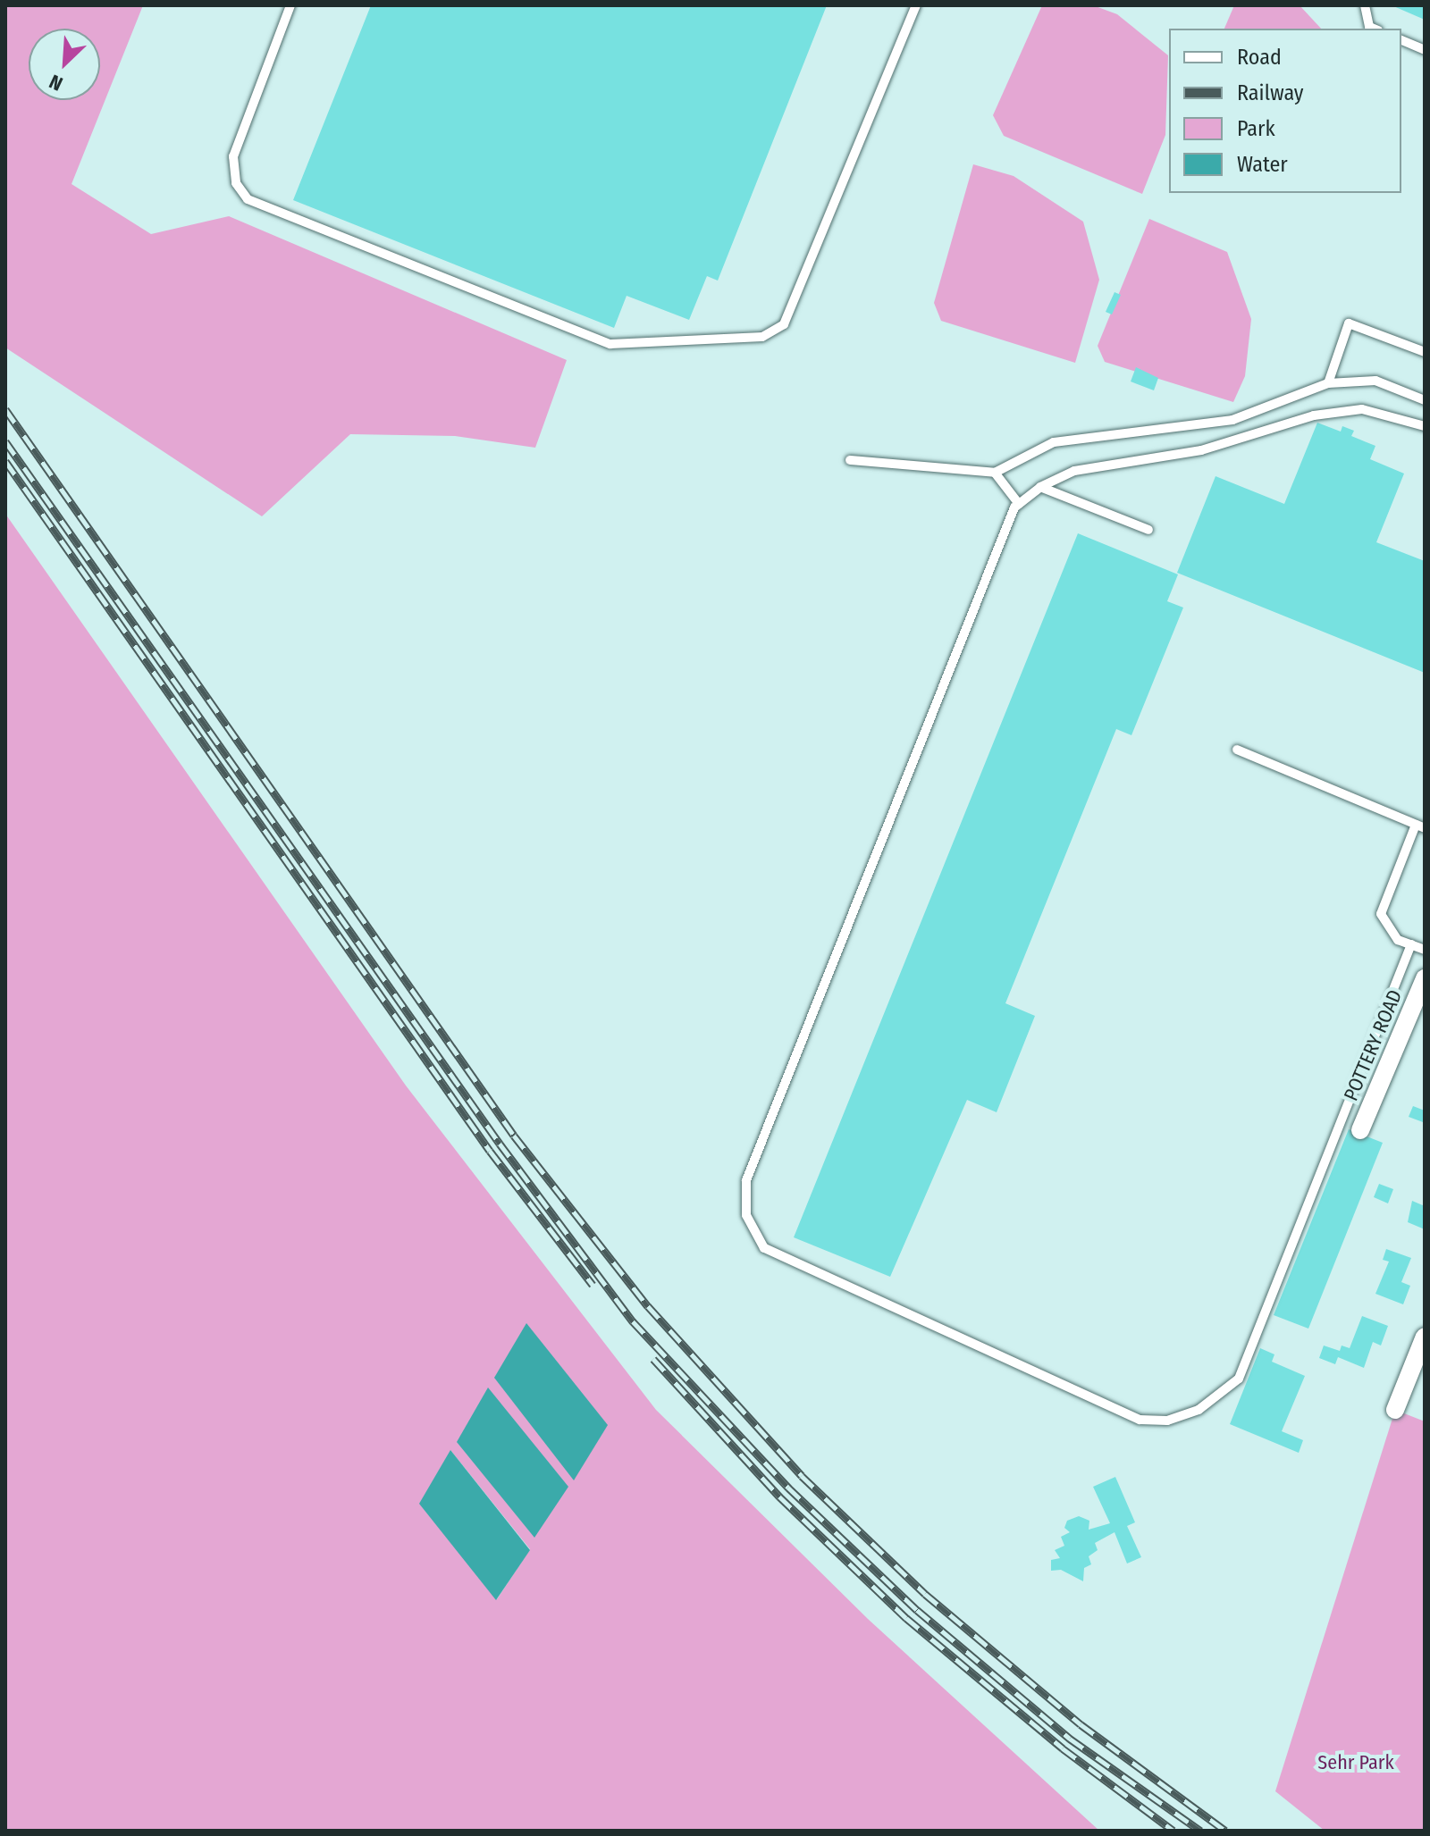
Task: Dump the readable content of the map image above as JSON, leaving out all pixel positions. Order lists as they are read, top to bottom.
{
  "streets": {
    "street": ["POTTERY ROAD"]
  },
  "parks": ["Sehr Park"],
  "legend": [
    "Road",
    "Railway",
    "Park",
    "Water"
  ],
  "north": "bottom left"
}
